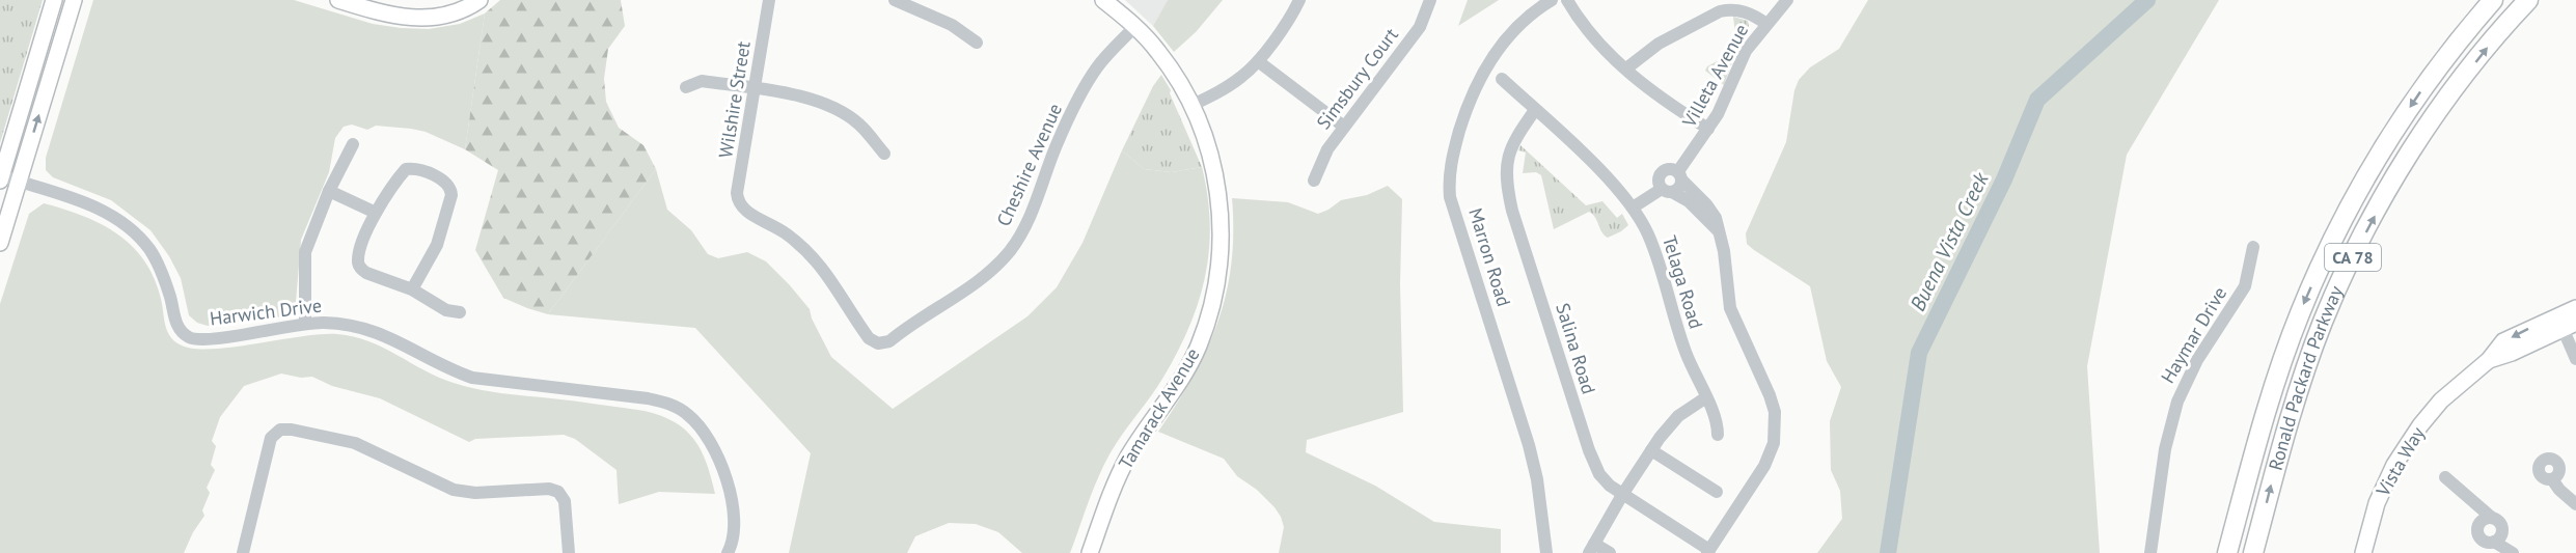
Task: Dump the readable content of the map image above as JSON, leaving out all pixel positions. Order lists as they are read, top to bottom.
{
  "streets": {
    "highway": ["CA 78", "Ronald Packard Parkway"],
    "main road": ["Tamarack Avenue", "Vista Way"],
    "street": [
      "Villeta Avenue",
      "Simsbury Court",
      "Wilshire Street",
      "Cheshire Avenue",
      "Marron Road",
      "Telaga Road",
      "Harwich Drive",
      "Haymar Drive",
      "Salina Road"
    ]
  },
  "crossings": [
    ["Wilshire Street", "Cheshire Avenue"],
    ["Cheshire Avenue", "Tamarack Avenue"],
    ["Telaga Road", "Salina Road"]
  ],
  "water": ["Buena Vista Creek"]
}
